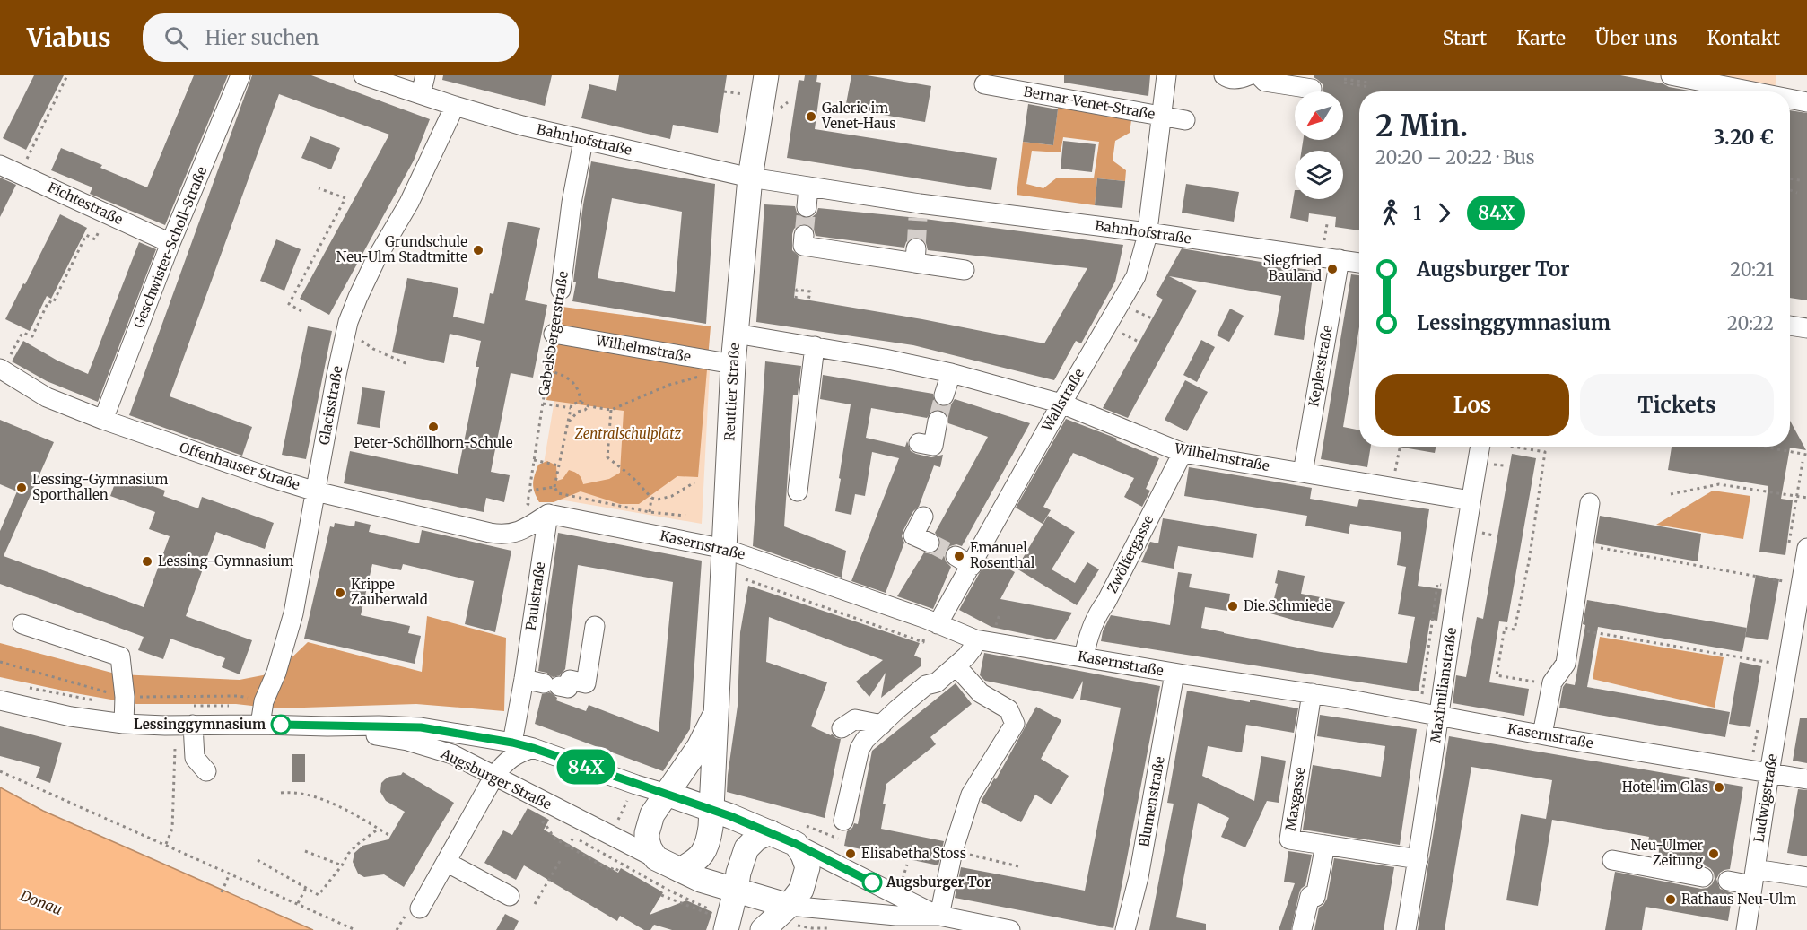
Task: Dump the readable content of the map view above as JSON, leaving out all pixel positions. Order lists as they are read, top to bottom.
{
  "streets": {
    "main road": ["Reuttier Straße"],
    "street": [
      "Bernar-Venet-Straße",
      "Bahnhofstraße",
      "Fichtestraße",
      "Geschwister-Scholl-Straße",
      "Gabelsbergerstraße",
      "Wilhelmstraße",
      "Keplerstraße",
      "Wallstraße",
      "Glacisstraße",
      "Offenhauser Straße",
      "Kasernstraße",
      "Zwölfergasse",
      "Paulstraße",
      "Maximilianstraße",
      "Augsburger Straße",
      "Ludwigstraße",
      "Maxgasse",
      "Blumenstraße"
    ]
  },
  "crossings": [
    ["Bernar-Venet-Straße", "Bahnhofstraße"],
    ["Bernar-Venet-Straße", "Wallstraße"],
    ["Bahnhofstraße", "Gabelsbergerstraße"],
    ["Bahnhofstraße", "Keplerstraße"],
    ["Bahnhofstraße", "Reuttier Straße"],
    ["Bahnhofstraße", "Wallstraße"],
    ["Bahnhofstraße", "Glacisstraße"],
    ["Fichtestraße", "Geschwister-Scholl-Straße"],
    ["Geschwister-Scholl-Straße", "Offenhauser Straße"],
    ["Gabelsbergerstraße", "Wilhelmstraße"],
    ["Wilhelmstraße", "Keplerstraße"],
    ["Wilhelmstraße", "Reuttier Straße"],
    ["Wilhelmstraße", "Wallstraße"],
    ["Wilhelmstraße", "Zwölfergasse"],
    ["Wilhelmstraße", "Maximilianstraße"],
    ["Reuttier Straße", "Kasernstraße"],
    ["Reuttier Straße", "Augsburger Straße"],
    ["Wallstraße", "Kasernstraße"],
    ["Glacisstraße", "Offenhauser Straße"],
    ["Glacisstraße", "Augsburger Straße"],
    ["Offenhauser Straße", "Kasernstraße"],
    ["Offenhauser Straße", "Paulstraße"],
    ["Kasernstraße", "Zwölfergasse"],
    ["Kasernstraße", "Paulstraße"],
    ["Kasernstraße", "Maximilianstraße"],
    ["Kasernstraße", "Ludwigstraße"],
    ["Kasernstraße", "Maxgasse"],
    ["Kasernstraße", "Blumenstraße"],
    ["Paulstraße", "Augsburger Straße"],
    ["Maximilianstraße", "Maxgasse"]
  ],
  "water": ["Donau"],
  "parks": ["Zentralschulplatz"],
  "places": [
    "Galerie im Venet-Haus",
    "Grundschule Neu-Ulm Stadtmitte",
    "Siegfried Bauland",
    "Peter-Schöllhorn-Schule",
    "Lessing-Gymnasium Sporthallen",
    "Emanuel Rosenthal",
    "Lessing-Gymnasium",
    "Krippe Zauberwald",
    "Die.Schmiede",
    "Lessinggymnasium",
    "Hotel im Glas",
    "Elisabetha Stoss",
    "Neu-Ulmer Zeitung",
    "Augsburger Tor",
    "Rathaus Neu-Ulm"
  ],
  "lines": ["bus line 84X"],
  "north": "bottom left",
  "page": {
    "header": "Viabus",
    "search": "Hier suchen",
    "nav": [
      "Start",
      "Karte",
      "Über uns",
      "Kontakt"
    ],
    "on_map": "84X",
    "heading": ["2 Min.", "20:20 – 20:22 · Bus", "3.20 €"],
    "legs": ["1", "84X"],
    "list": [
      {
        "name": "Augsburger Tor",
        "value": "20:21"
      },
      {
        "name": "Lessinggymnasium",
        "value": "20:22"
      }
    ],
    "buttons": ["Los", "Tickets"]
  }
}
